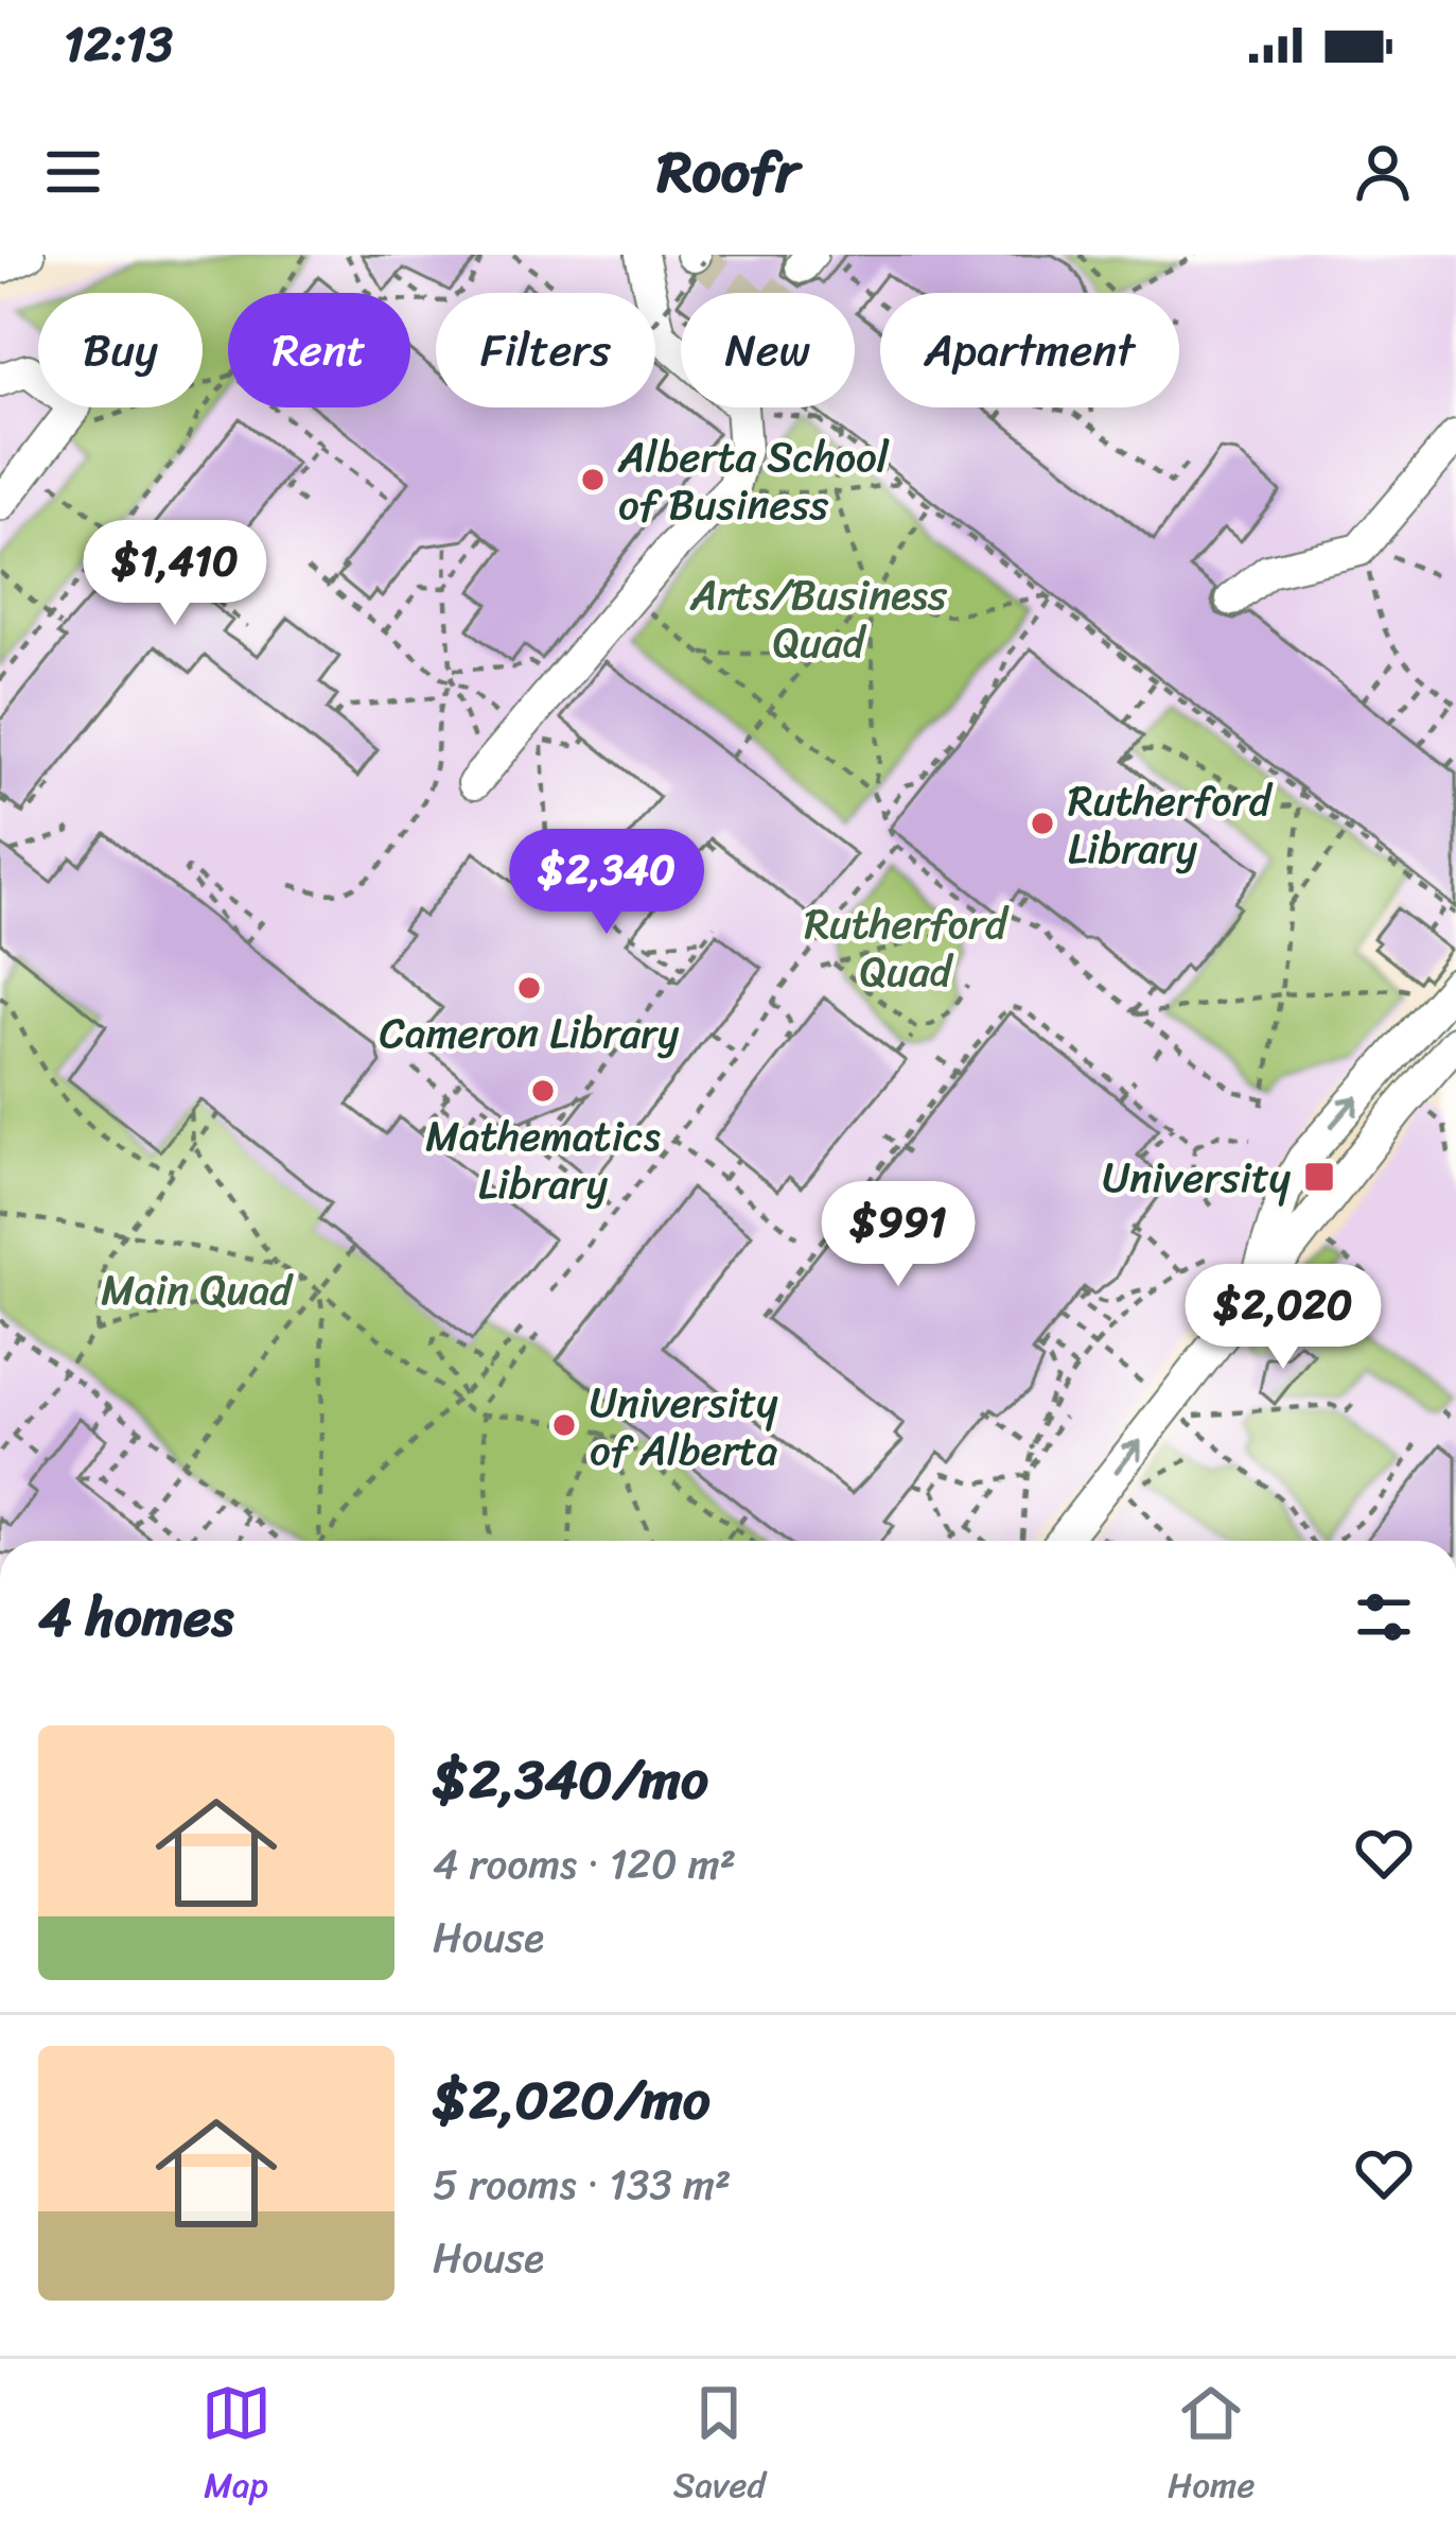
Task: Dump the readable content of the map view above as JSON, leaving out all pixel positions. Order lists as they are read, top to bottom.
{
  "parks": ["Arts/Business Quad", "Rutherford Quad", "Main Quad"],
  "places": {
    "other": [
      "Alberta School of Business",
      "Rutherford Library",
      "Cameron Library",
      "Mathematics Library",
      "University of Alberta"
    ],
    "transit": ["University"]
  },
  "page": {
    "status": "12:13",
    "header": "Roofr",
    "chip": [
      "Buy",
      "Rent",
      "Filters",
      "New",
      "Apartment"
    ],
    "price": [
      "$1,410",
      "$2,340",
      "$991",
      "$2,020"
    ],
    "heading": "4 homes",
    "list": [
      {
        "name": "$2,340/mo",
        "note": "4 rooms · 120 m² · House"
      },
      {
        "name": "$2,020/mo",
        "note": "5 rooms · 133 m² · House"
      }
    ],
    "tabs": ["Map", "Saved", "Home"]
  }
}
